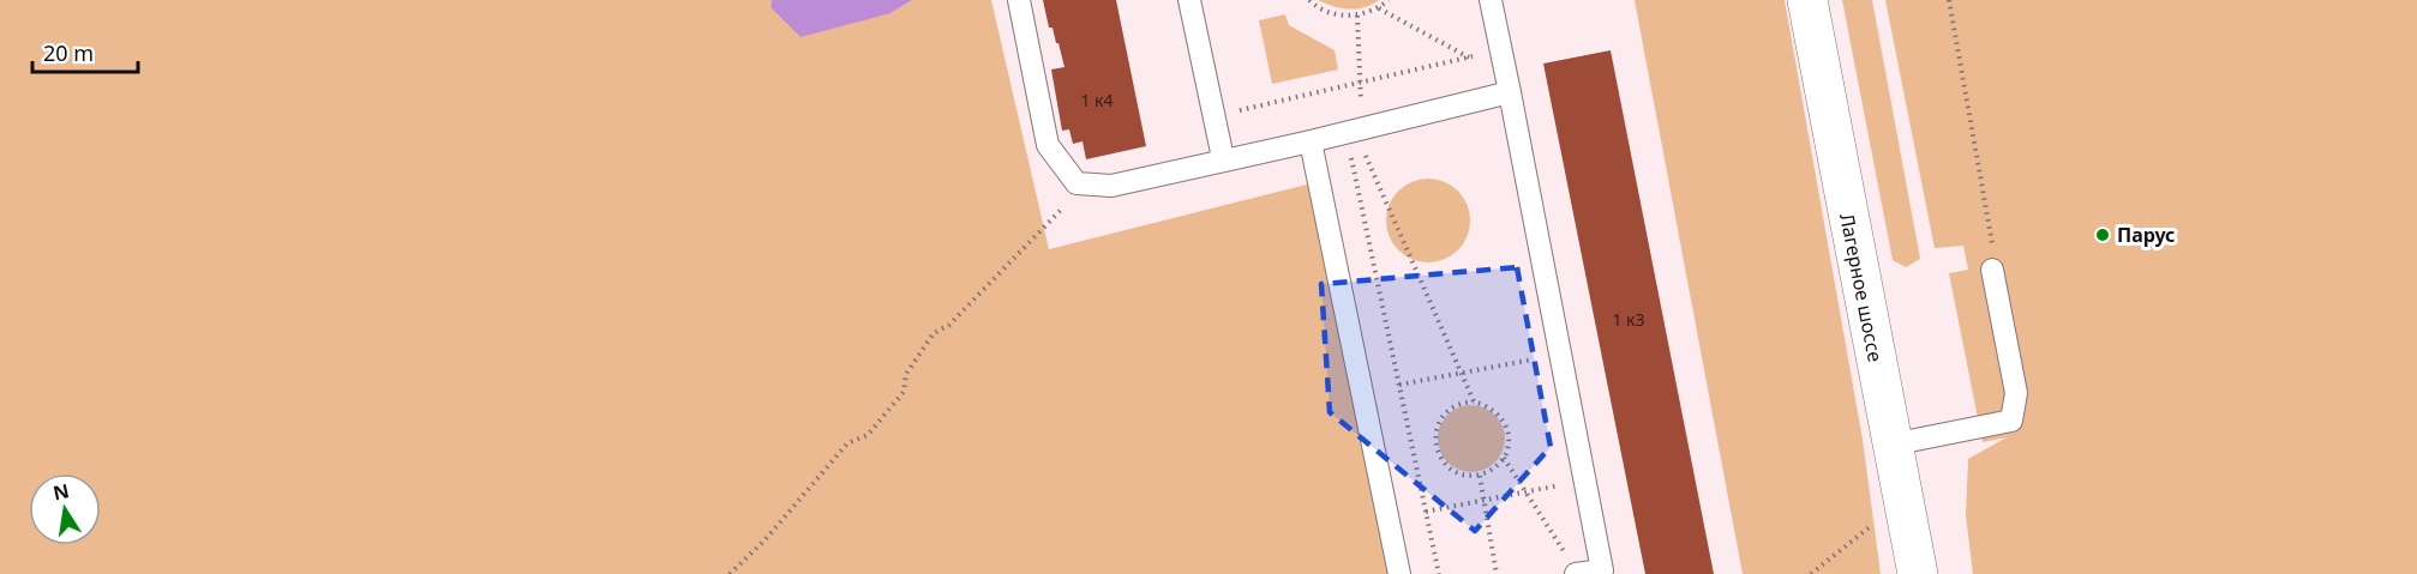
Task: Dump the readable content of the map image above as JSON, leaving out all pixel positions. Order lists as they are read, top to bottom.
{
  "streets": {
    "street": ["Лагерное шоссе"]
  },
  "places": ["Парус"],
  "house_numbers": ["1 к4", "1 к3"],
  "scale_bar": "20 m",
  "north": "top"
}
